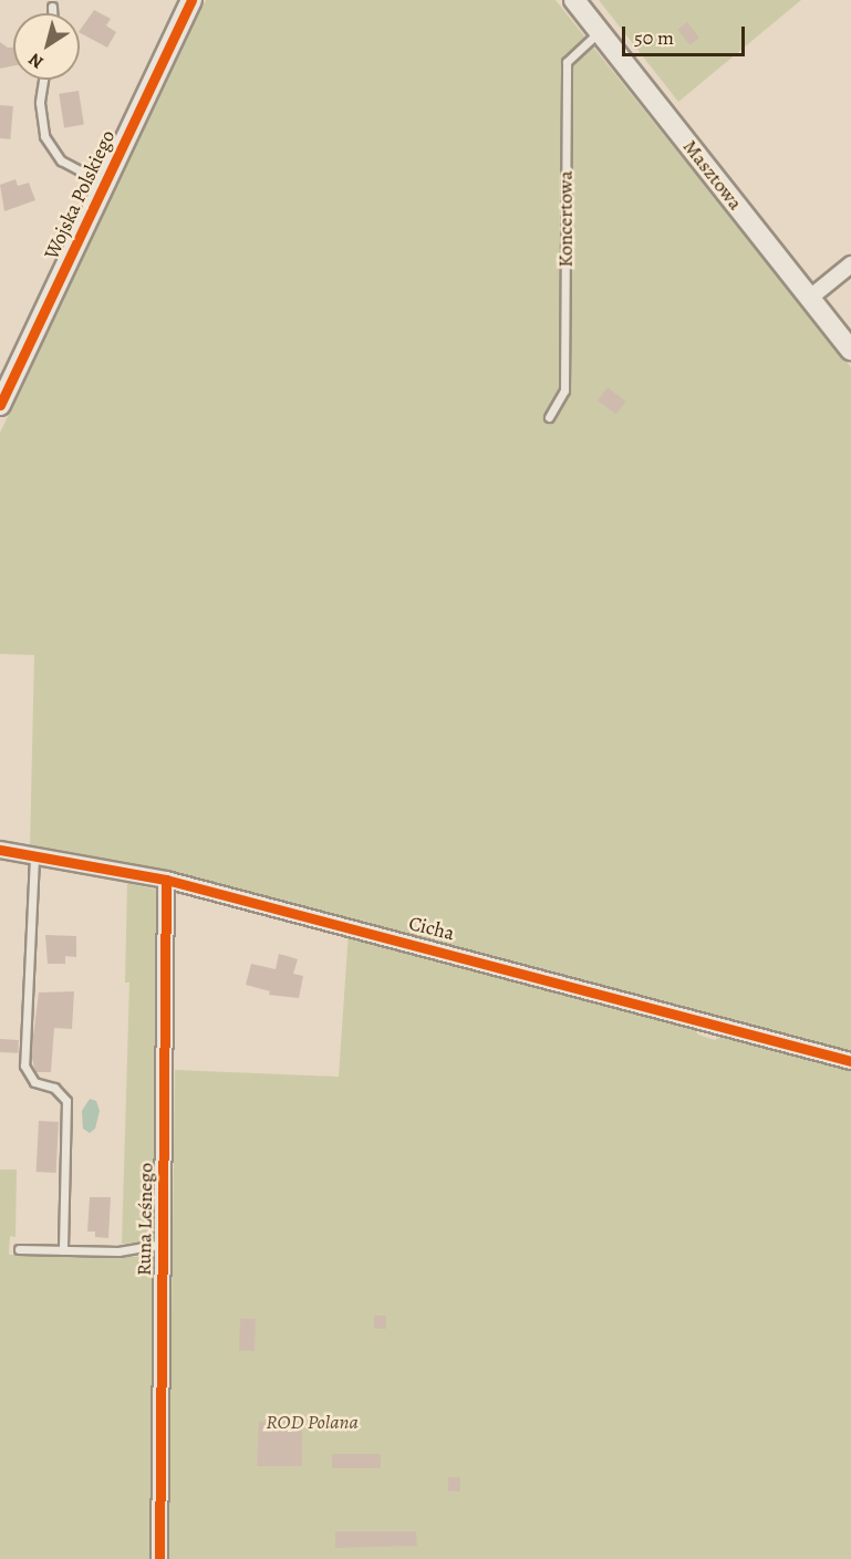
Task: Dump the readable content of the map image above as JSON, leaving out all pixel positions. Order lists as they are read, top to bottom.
{
  "streets": {
    "street": [
      "Masztowa",
      "Wojska Polskiego",
      "Cicha",
      "Runa Leśnego"
    ],
    "lane": ["Koncertowa"]
  },
  "crossings": [
    ["Masztowa", "Koncertowa"],
    ["Cicha", "Runa Leśnego"]
  ],
  "parks": ["ROD Polana"],
  "scale_bar": "50 m",
  "north": "bottom left"
}
